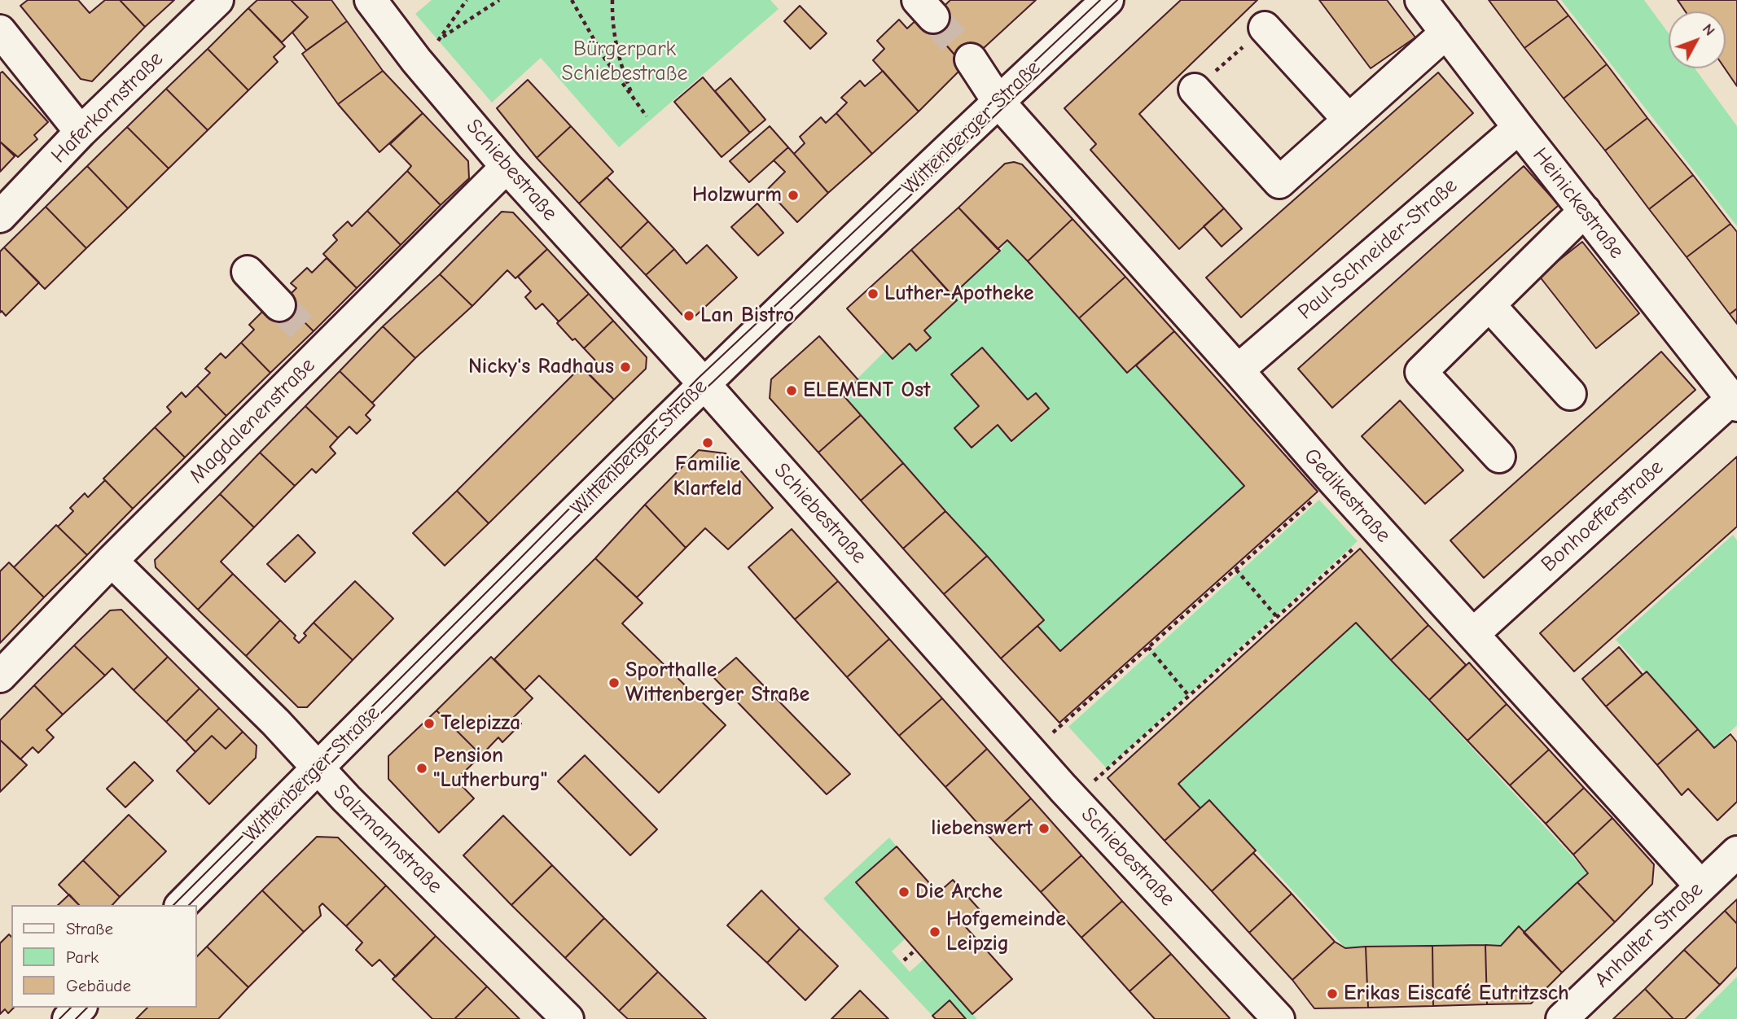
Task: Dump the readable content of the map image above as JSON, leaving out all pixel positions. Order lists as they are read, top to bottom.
{
  "streets": {
    "street": [
      "Haferkornstraße",
      "Wittenberger Straße",
      "Schiebestraße",
      "Heinickestraße",
      "Paul-Schneider-Straße",
      "Magdalenenstraße",
      "Gedikestraße",
      "Bonhoefferstraße",
      "Salzmannstraße",
      "Anhalter Straße"
    ]
  },
  "crossings": [
    ["Wittenberger Straße", "Schiebestraße"],
    ["Wittenberger Straße", "Gedikestraße"],
    ["Wittenberger Straße", "Salzmannstraße"],
    ["Schiebestraße", "Magdalenenstraße"],
    ["Heinickestraße", "Paul-Schneider-Straße"],
    ["Heinickestraße", "Bonhoefferstraße"],
    ["Paul-Schneider-Straße", "Gedikestraße"],
    ["Magdalenenstraße", "Salzmannstraße"],
    ["Gedikestraße", "Bonhoefferstraße"],
    ["Gedikestraße", "Anhalter Straße"]
  ],
  "parks": ["Bürgerpark Schiebestraße"],
  "places": [
    "Holzwurm",
    "Luther-Apotheke",
    "Lan Bistro",
    "Nicky's Radhaus",
    "ELEMENT Ost",
    "Familie Klarfeld",
    "Sporthalle Wittenberger Straße",
    "Telepizza",
    "Pension \"Lutherburg\"",
    "liebenswert",
    "Die Arche",
    "Hofgemeinde Leipzig",
    "Erikas Eiscafé Eutritzsch"
  ],
  "legend": ["Straße", "Park", "Gebäude"],
  "north": "top right"
}
